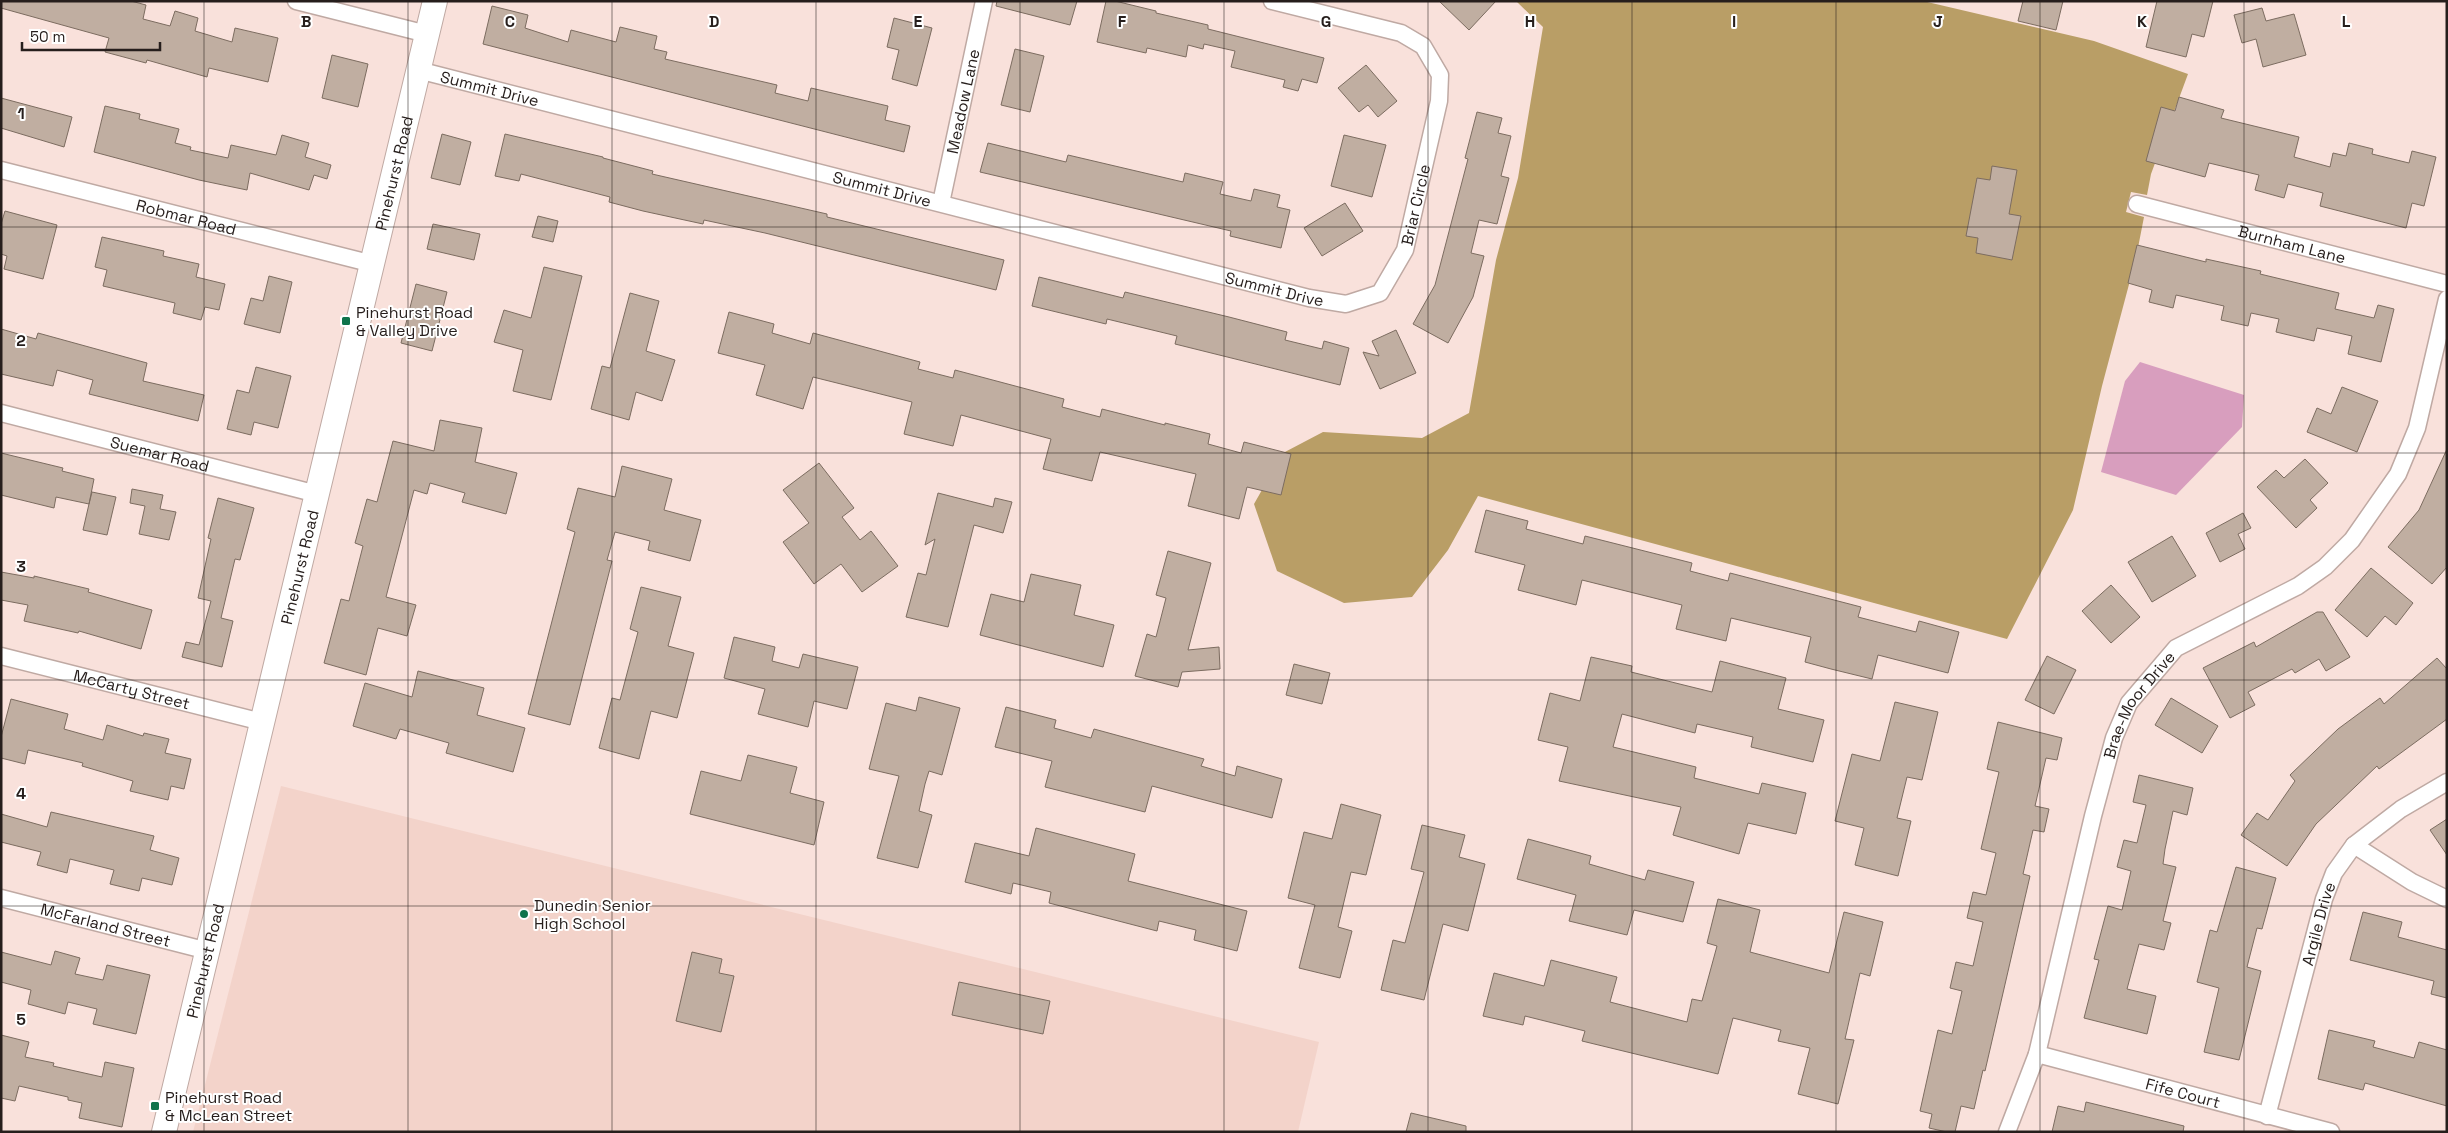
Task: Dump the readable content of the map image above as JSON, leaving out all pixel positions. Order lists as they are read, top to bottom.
{
  "streets": {
    "street": [
      "Summit Drive",
      "Meadow Lane",
      "Pinehurst Road",
      "Briar Circle",
      "Robmar Road",
      "Burnham Lane",
      "Suemar Road",
      "McCarty Street",
      "Brae-Moor Drive",
      "McFarland Street",
      "Argile Drive",
      "Fife Court"
    ]
  },
  "crossings": [
    ["Summit Drive", "Meadow Lane"],
    ["Summit Drive", "Pinehurst Road"],
    ["Summit Drive", "Briar Circle"],
    ["Pinehurst Road", "Robmar Road"],
    ["Pinehurst Road", "Suemar Road"],
    ["Pinehurst Road", "McCarty Street"],
    ["Pinehurst Road", "McFarland Street"],
    ["Brae-Moor Drive", "Fife Court"],
    ["Argile Drive", "Fife Court"]
  ],
  "places": {
    "transit": ["Pinehurst Road & Valley Drive", "Pinehurst Road & McLean Street"],
    "other": ["Dunedin Senior High School"]
  },
  "scale_bar": "50 m",
  "grid": {
    "columns": [
      "B",
      "C",
      "D",
      "E",
      "F",
      "G",
      "H",
      "I",
      "J",
      "K",
      "L"
    ],
    "rows": [
      "1",
      "2",
      "3",
      "4",
      "5"
    ]
  }
}
